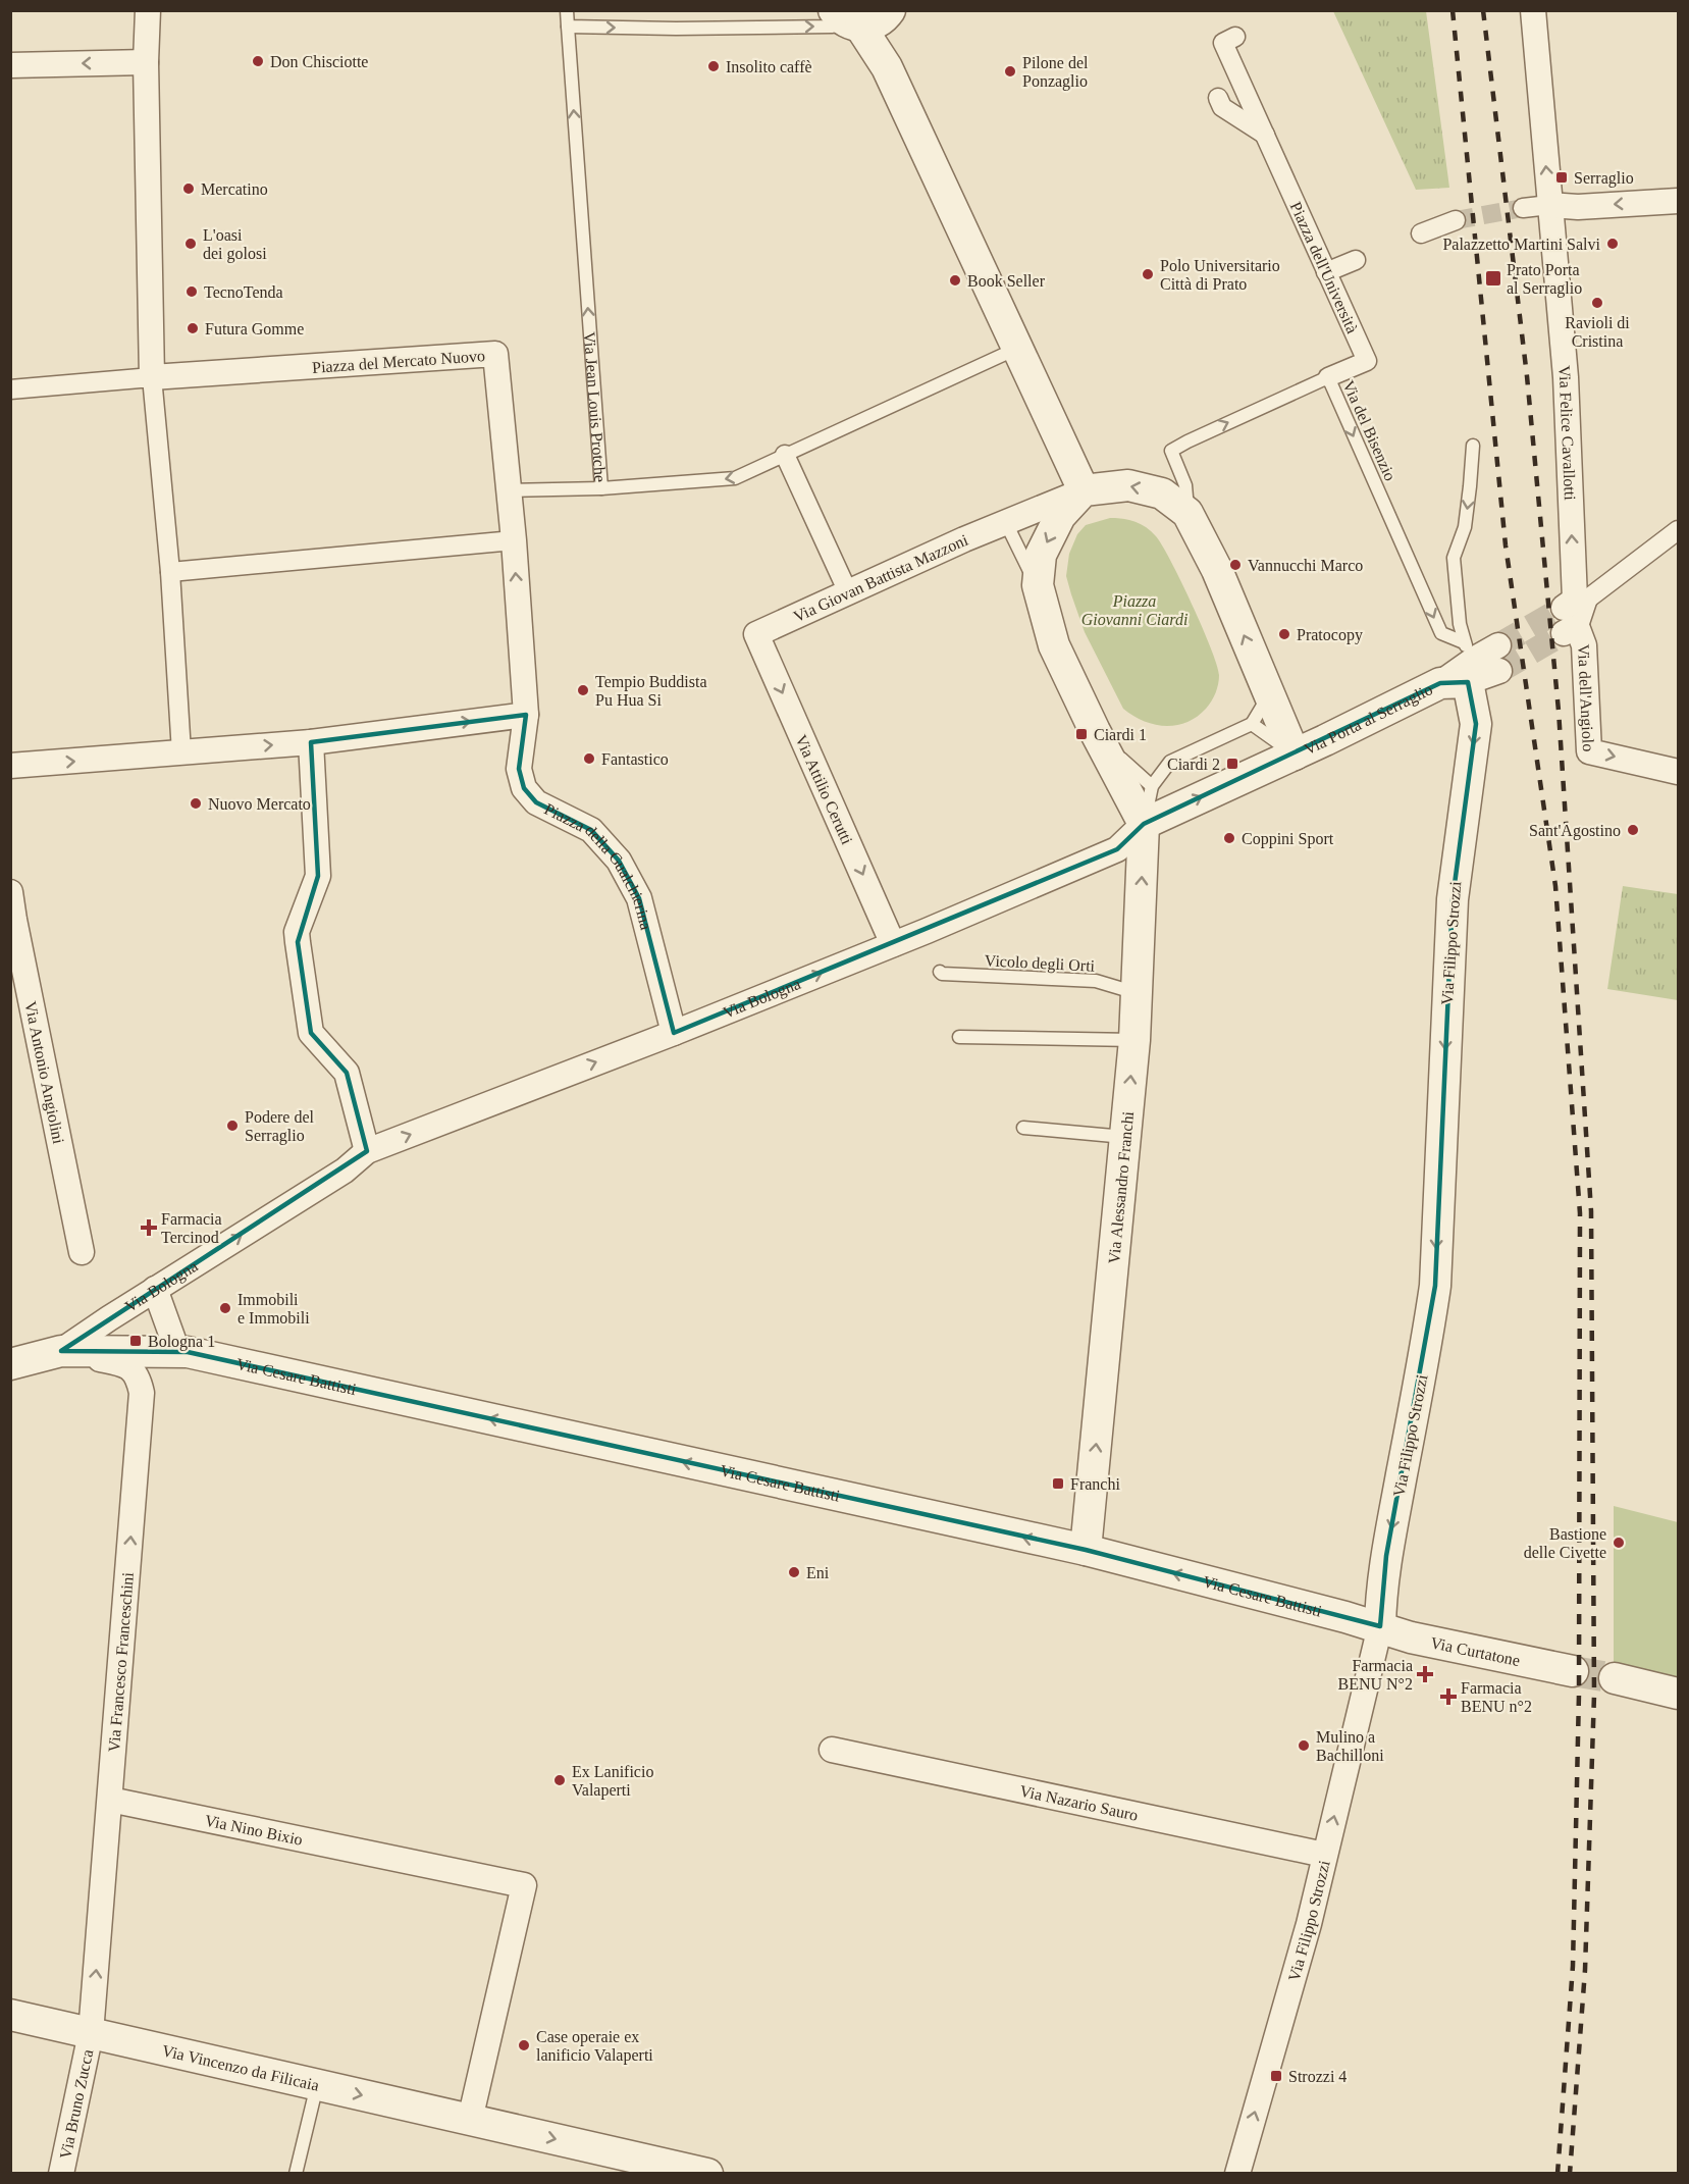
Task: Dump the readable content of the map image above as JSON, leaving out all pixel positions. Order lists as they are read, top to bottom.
{
  "streets": {
    "street": [
      "Piazza dell'Università",
      "Piazza del Mercato Nuovo",
      "Via Felice Cavallotti",
      "Via Giovan Battista Mazzoni",
      "Via dell'Angiolo",
      "Via Porta al Serraglio",
      "Via Attilio Cerutti",
      "Piazza della Gualchierina",
      "Via Filippo Strozzi",
      "Via Bologna",
      "Via Antonio Angiolini",
      "Via Alessandro Franchi",
      "Via Cesare Battisti",
      "Via Curtatone",
      "Via Francesco Franceschini",
      "Via Nazario Sauro",
      "Via Nino Bixio",
      "Via Vincenzo da Filicaia",
      "Via Bruno Zucca"
    ],
    "lane": ["Via Jean Louis Protche", "Via del Bisenzio", "Vicolo degli Orti"]
  },
  "crossings": [
    ["Piazza dell'Università", "Via del Bisenzio"],
    ["Piazza del Mercato Nuovo", "Piazza della Gualchierina"],
    ["Via del Bisenzio", "Via Porta al Serraglio"],
    ["Via del Bisenzio", "Via Filippo Strozzi"],
    ["Via Giovan Battista Mazzoni", "Via Attilio Cerutti"],
    ["Via Porta al Serraglio", "Via Filippo Strozzi"],
    ["Via Attilio Cerutti", "Via Bologna"],
    ["Piazza della Gualchierina", "Via Bologna"],
    ["Via Filippo Strozzi", "Via Cesare Battisti"],
    ["Via Filippo Strozzi", "Via Curtatone"],
    ["Via Filippo Strozzi", "Via Nazario Sauro"],
    ["Vicolo degli Orti", "Via Alessandro Franchi"],
    ["Via Bologna", "Via Alessandro Franchi"],
    ["Via Bologna", "Via Cesare Battisti"],
    ["Via Bologna", "Via Francesco Franceschini"],
    ["Via Alessandro Franchi", "Via Cesare Battisti"],
    ["Via Cesare Battisti", "Via Curtatone"],
    ["Via Cesare Battisti", "Via Francesco Franceschini"],
    ["Via Francesco Franceschini", "Via Nino Bixio"],
    ["Via Francesco Franceschini", "Via Vincenzo da Filicaia"],
    ["Via Francesco Franceschini", "Via Bruno Zucca"],
    ["Via Nino Bixio", "Via Vincenzo da Filicaia"],
    ["Via Vincenzo da Filicaia", "Via Bruno Zucca"]
  ],
  "one_way": [
    "Via Felice Cavallotti",
    "Via dell'Angiolo",
    "Via Attilio Cerutti",
    "Via Bologna",
    "Via Alessandro Franchi",
    "Via Cesare Battisti",
    "Via Francesco Franceschini",
    "Via Vincenzo da Filicaia"
  ],
  "parks": ["Piazza Giovanni Ciardi"],
  "places": {
    "other": [
      "Don Chisciotte",
      "Insolito caffè",
      "Pilone del Ponzaglio",
      "Mercatino",
      "L'oasi dei golosi",
      "Palazzetto Martini Salvi",
      "Polo Universitario Città di Prato",
      "Book Seller",
      "TecnoTenda",
      "Ravioli di Cristina",
      "Futura Gomme",
      "Vannucchi Marco",
      "Pratocopy",
      "Tempio Buddista Pu Hua Si",
      "Fantastico",
      "Nuovo Mercato",
      "Sant'Agostino",
      "Coppini Sport",
      "Podere del Serraglio",
      "Immobili e Immobili",
      "Bastione delle Civette",
      "Eni",
      "Mulino a Bachilloni",
      "Ex Lanificio Valaperti",
      "Case operaie ex lanificio Valaperti"
    ],
    "transit": [
      "Serraglio",
      "Prato Porta al Serraglio",
      "Ciardi 1",
      "Ciardi 2",
      "Bologna 1",
      "Franchi",
      "Strozzi 4"
    ],
    "health": ["Farmacia Tercinod", "Farmacia BENU N°2", "Farmacia BENU n°2"]
  }
}
